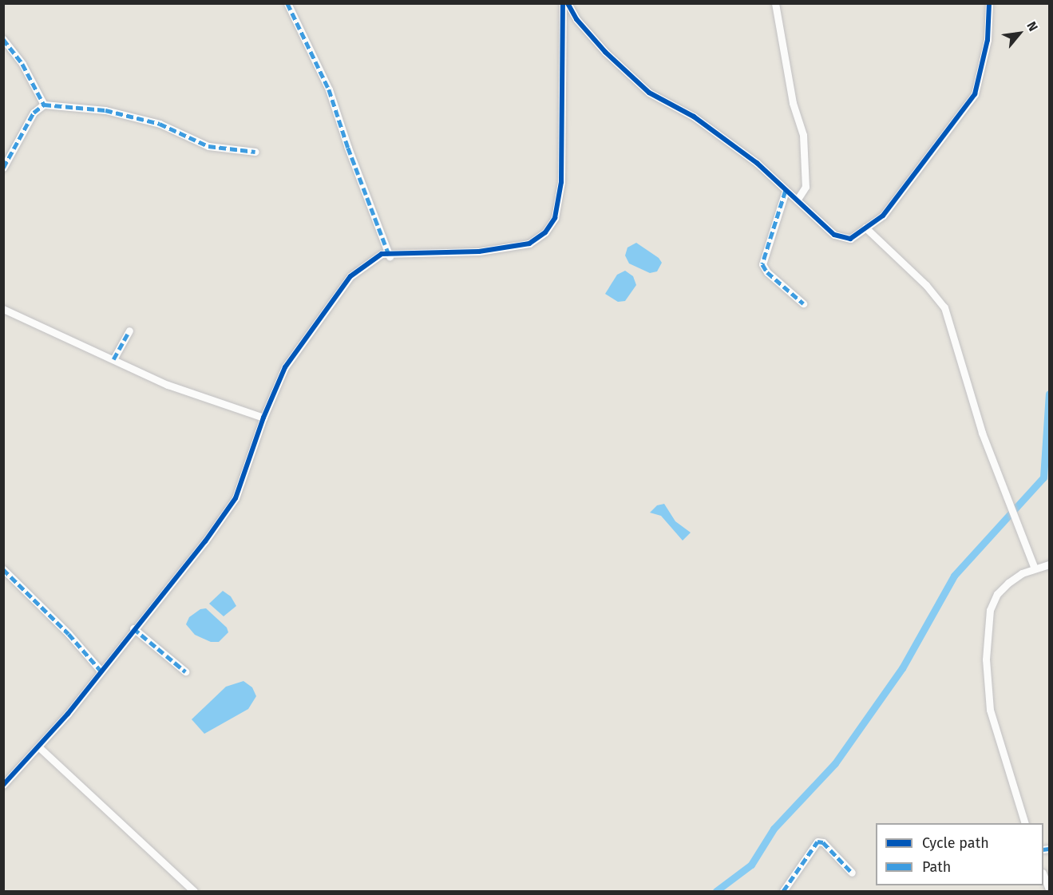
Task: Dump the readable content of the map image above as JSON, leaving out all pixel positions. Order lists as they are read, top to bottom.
{
  "legend": ["Cycle path", "Path"],
  "north": "top right"
}
